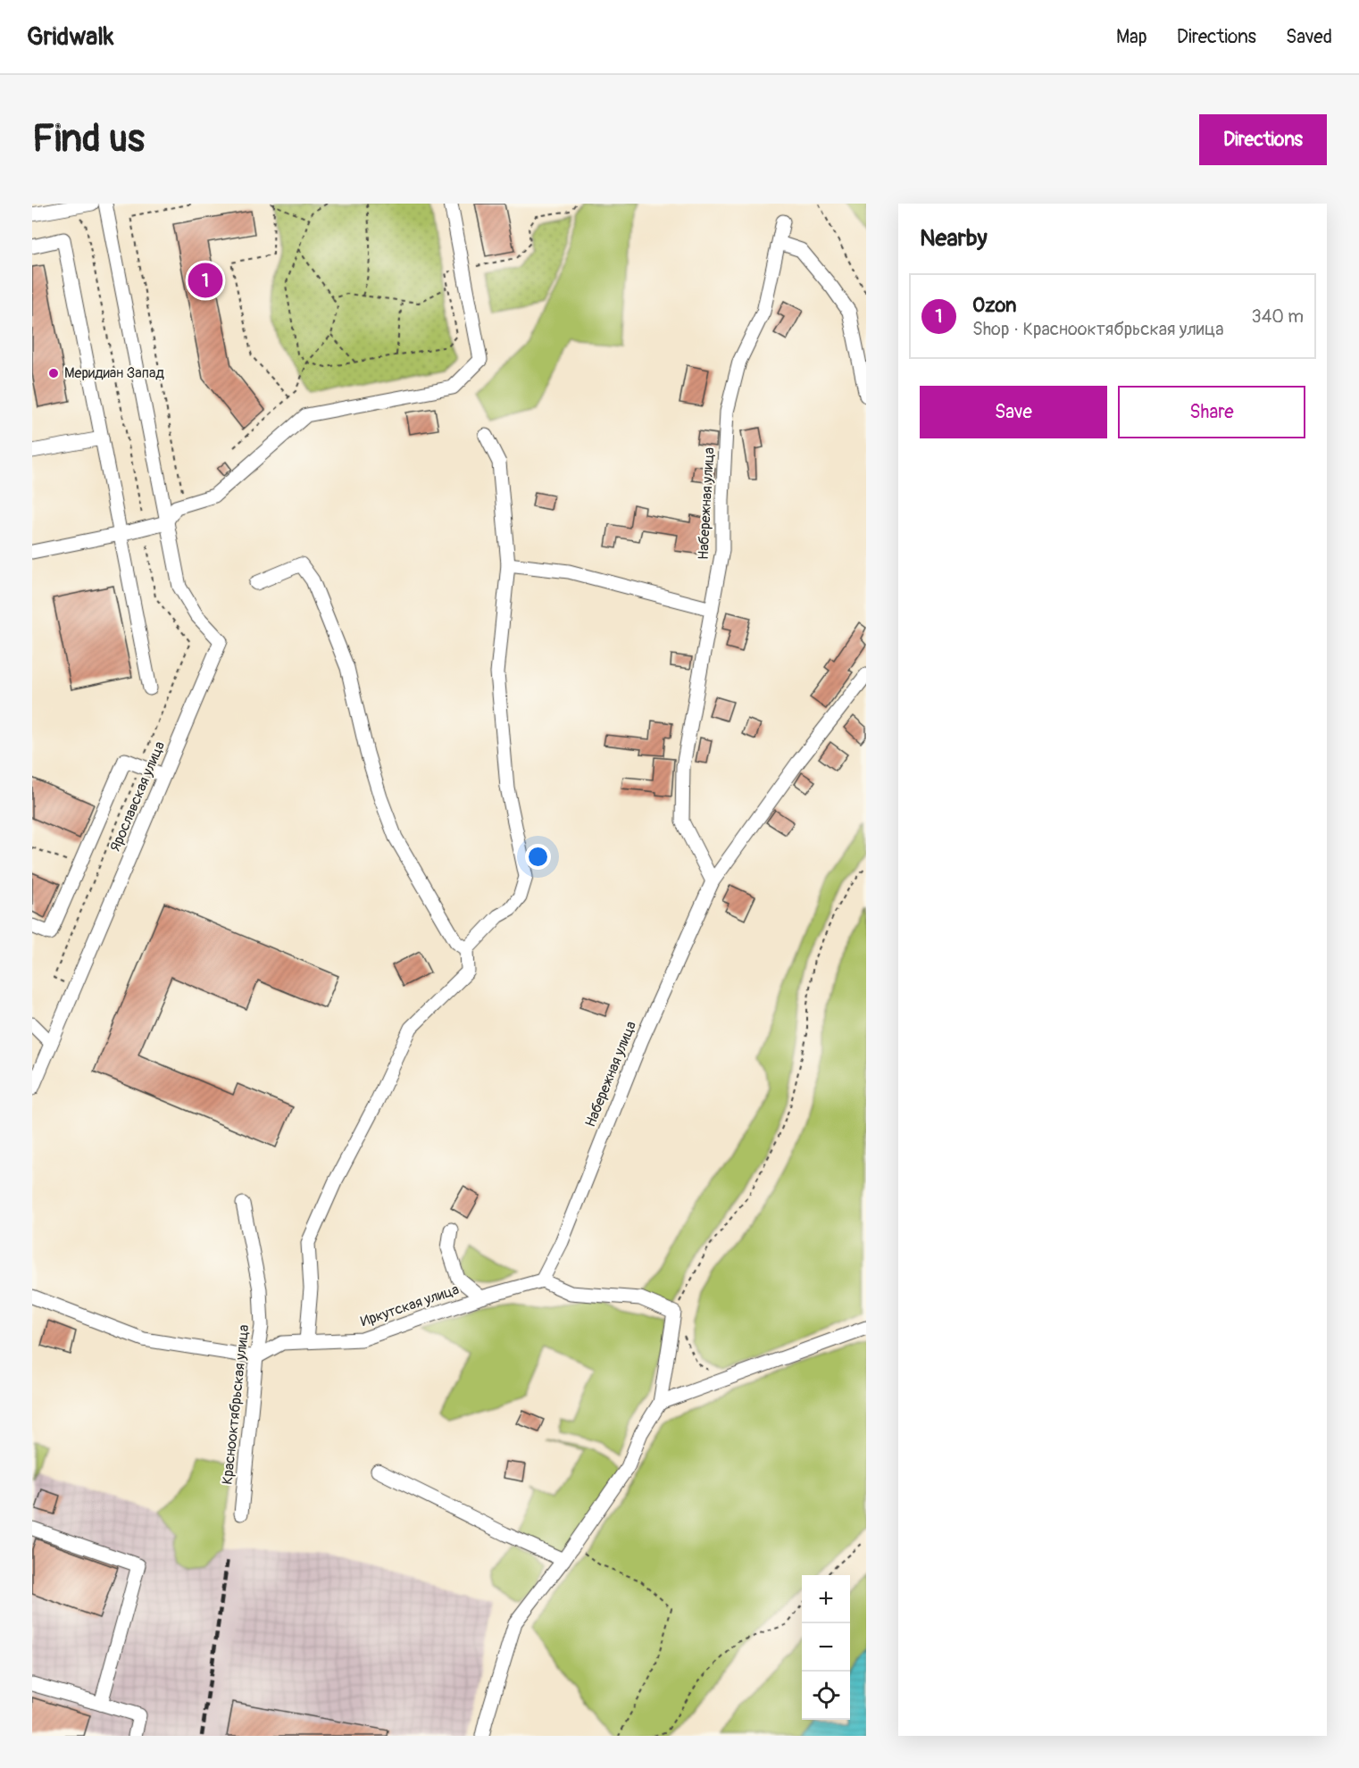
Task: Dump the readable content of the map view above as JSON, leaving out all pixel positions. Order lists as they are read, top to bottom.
{
  "streets": {
    "street": [
      "Набережная улица",
      "Ярославская улица",
      "Иркутская улица",
      "Краснооктябрьская улица"
    ]
  },
  "crossings": [
    ["Набережная улица", "Иркутская улица"],
    ["Иркутская улица", "Краснооктябрьская улица"]
  ],
  "places": ["Меридиан Запад"],
  "page": {
    "header": "Gridwalk",
    "nav": ["Map", "Directions", "Saved"],
    "buttons": [
      "Directions",
      ["Save", "Share"]
    ],
    "title": "Find us",
    "heading": "Nearby",
    "pins": "1",
    "list": [
      {
        "mark": "1",
        "name": "Ozon",
        "note": "Shop · Краснооктябрьская улица",
        "value": "340 m"
      }
    ],
    "map_buttons": ["+", "−"]
  }
}
